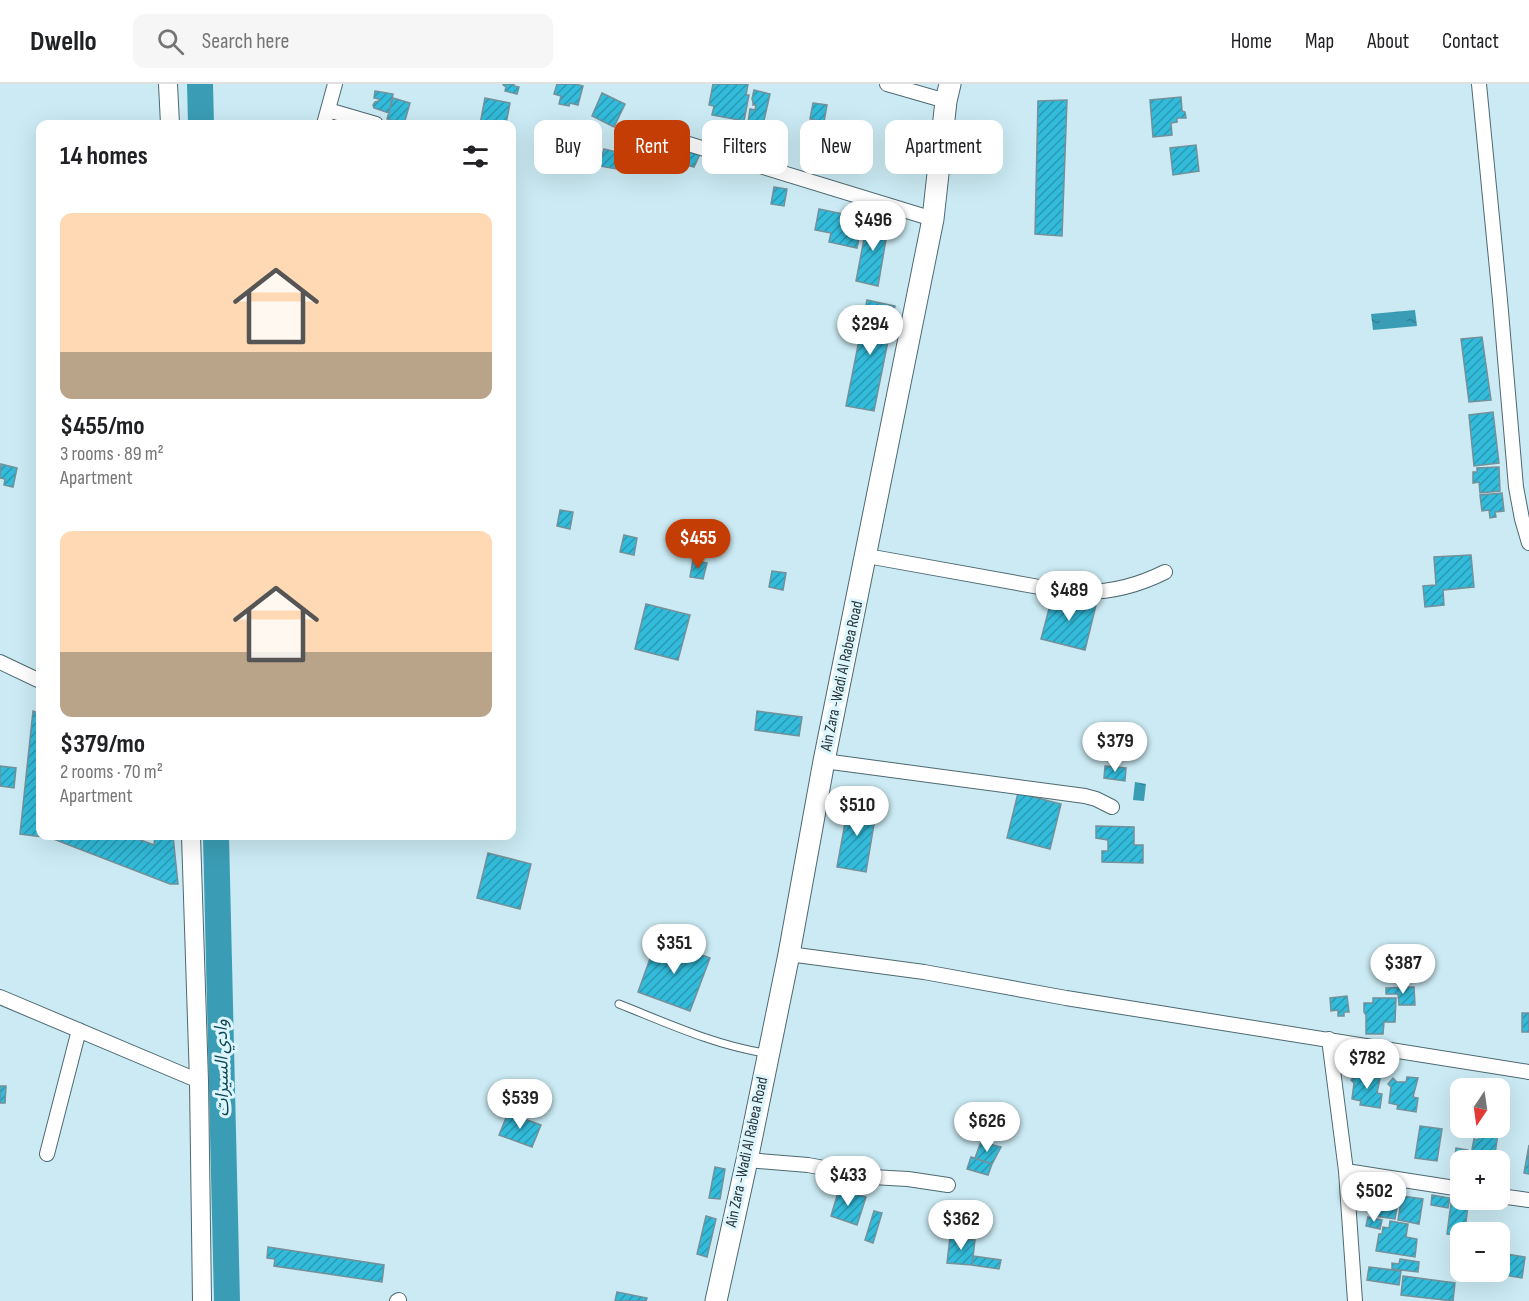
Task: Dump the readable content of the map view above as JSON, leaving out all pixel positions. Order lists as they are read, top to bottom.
{
  "streets": {
    "main road": ["Ain Zara -Wadi Al Rabea Road"]
  },
  "water": ["وادي السيرات"],
  "north": "bottom",
  "page": {
    "header": "Dwello",
    "search": "Search here",
    "nav": [
      "Home",
      "Map",
      "About",
      "Contact"
    ],
    "chip": [
      "Buy",
      "Rent",
      "Filters",
      "New",
      "Apartment"
    ],
    "heading": "14 homes",
    "list": [
      {
        "name": "$455/mo",
        "note": "3 rooms · 89 m² · Apartment"
      },
      {
        "name": "$379/mo",
        "note": "2 rooms · 70 m² · Apartment"
      }
    ],
    "price": [
      "$496",
      "$294",
      "$455",
      "$489",
      "$379",
      "$510",
      "$351",
      "$387",
      "$782",
      "$539",
      "$626",
      "$433",
      "$502",
      "$362"
    ],
    "map_buttons": ["+", "−"]
  }
}
